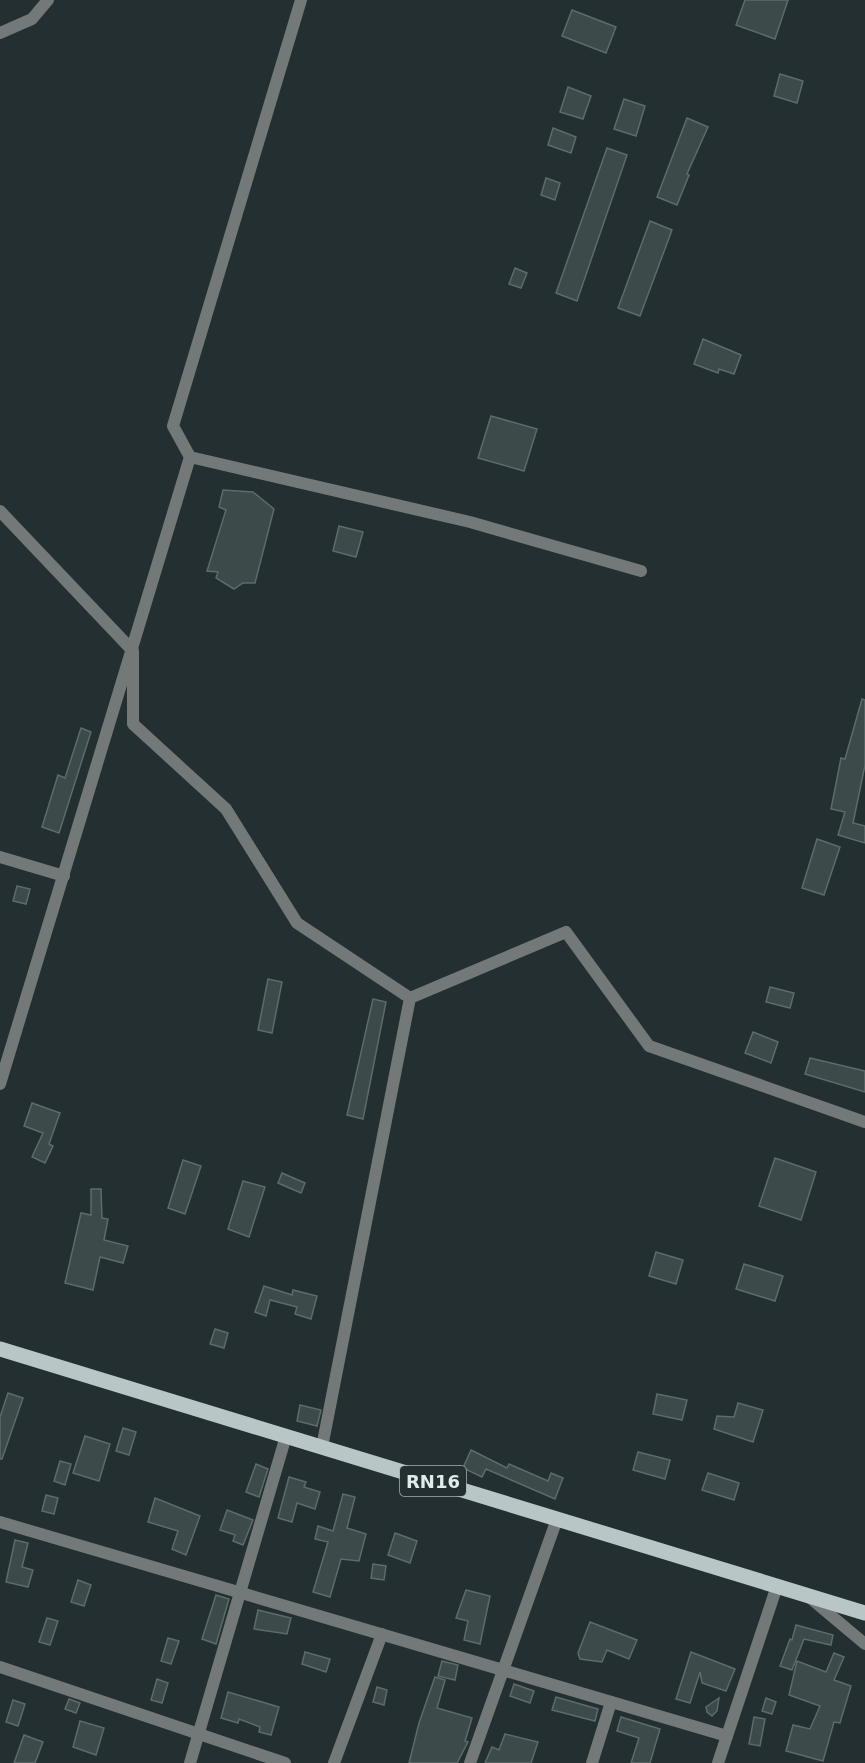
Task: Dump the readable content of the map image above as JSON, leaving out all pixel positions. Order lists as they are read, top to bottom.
{
  "streets": {
    "main road": ["RN16"]
  }
}
